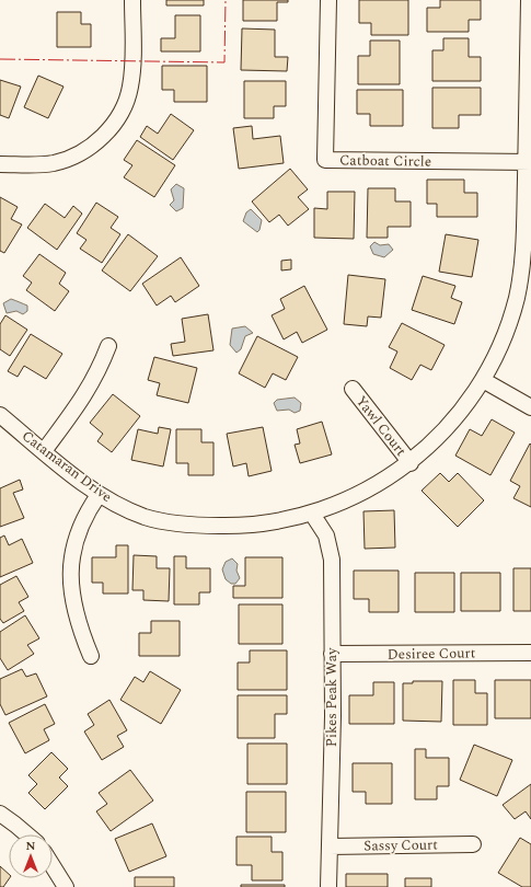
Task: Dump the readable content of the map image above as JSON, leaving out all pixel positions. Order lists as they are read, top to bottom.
{
  "streets": {
    "street": [
      "Catboat Circle",
      "Yawl Court",
      "Catamaran Drive",
      "Desiree Court",
      "Pikes Peak Way",
      "Sassy Court"
    ]
  },
  "crossings": [
    ["Catboat Circle", "Catamaran Drive"],
    ["Yawl Court", "Catamaran Drive"],
    ["Catamaran Drive", "Pikes Peak Way"],
    ["Desiree Court", "Pikes Peak Way"],
    ["Pikes Peak Way", "Sassy Court"]
  ],
  "north": "top"
}
